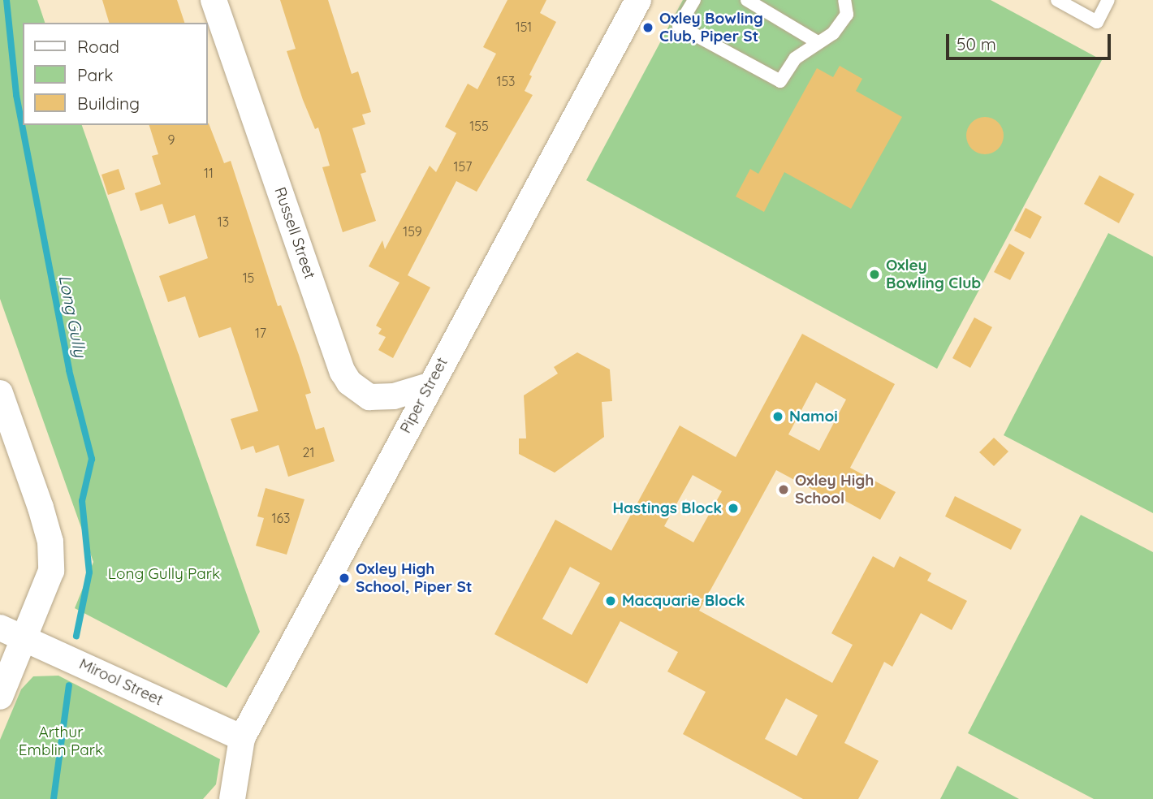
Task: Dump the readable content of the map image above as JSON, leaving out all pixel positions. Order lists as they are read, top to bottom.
{
  "streets": {
    "street": ["Russell Street", "Piper Street", "Mirool Street"]
  },
  "crossings": [
    ["Russell Street", "Piper Street"],
    ["Piper Street", "Mirool Street"]
  ],
  "water": ["Long Gully"],
  "parks": ["Long Gully Park", "Arthur Emblin Park"],
  "places": [
    "Oxley Bowling Club, Piper St",
    "Oxley Bowling Club",
    "Namoi",
    "Oxley High School",
    "Hastings Block",
    "Oxley High School, Piper St",
    "Macquarie Block"
  ],
  "house_numbers": [
    "151",
    "153",
    "155",
    "9",
    "157",
    "11",
    "13",
    "159",
    "15",
    "17",
    "21",
    "163"
  ],
  "legend": ["Road", "Park", "Building"],
  "scale_bar": "50 m"
}
